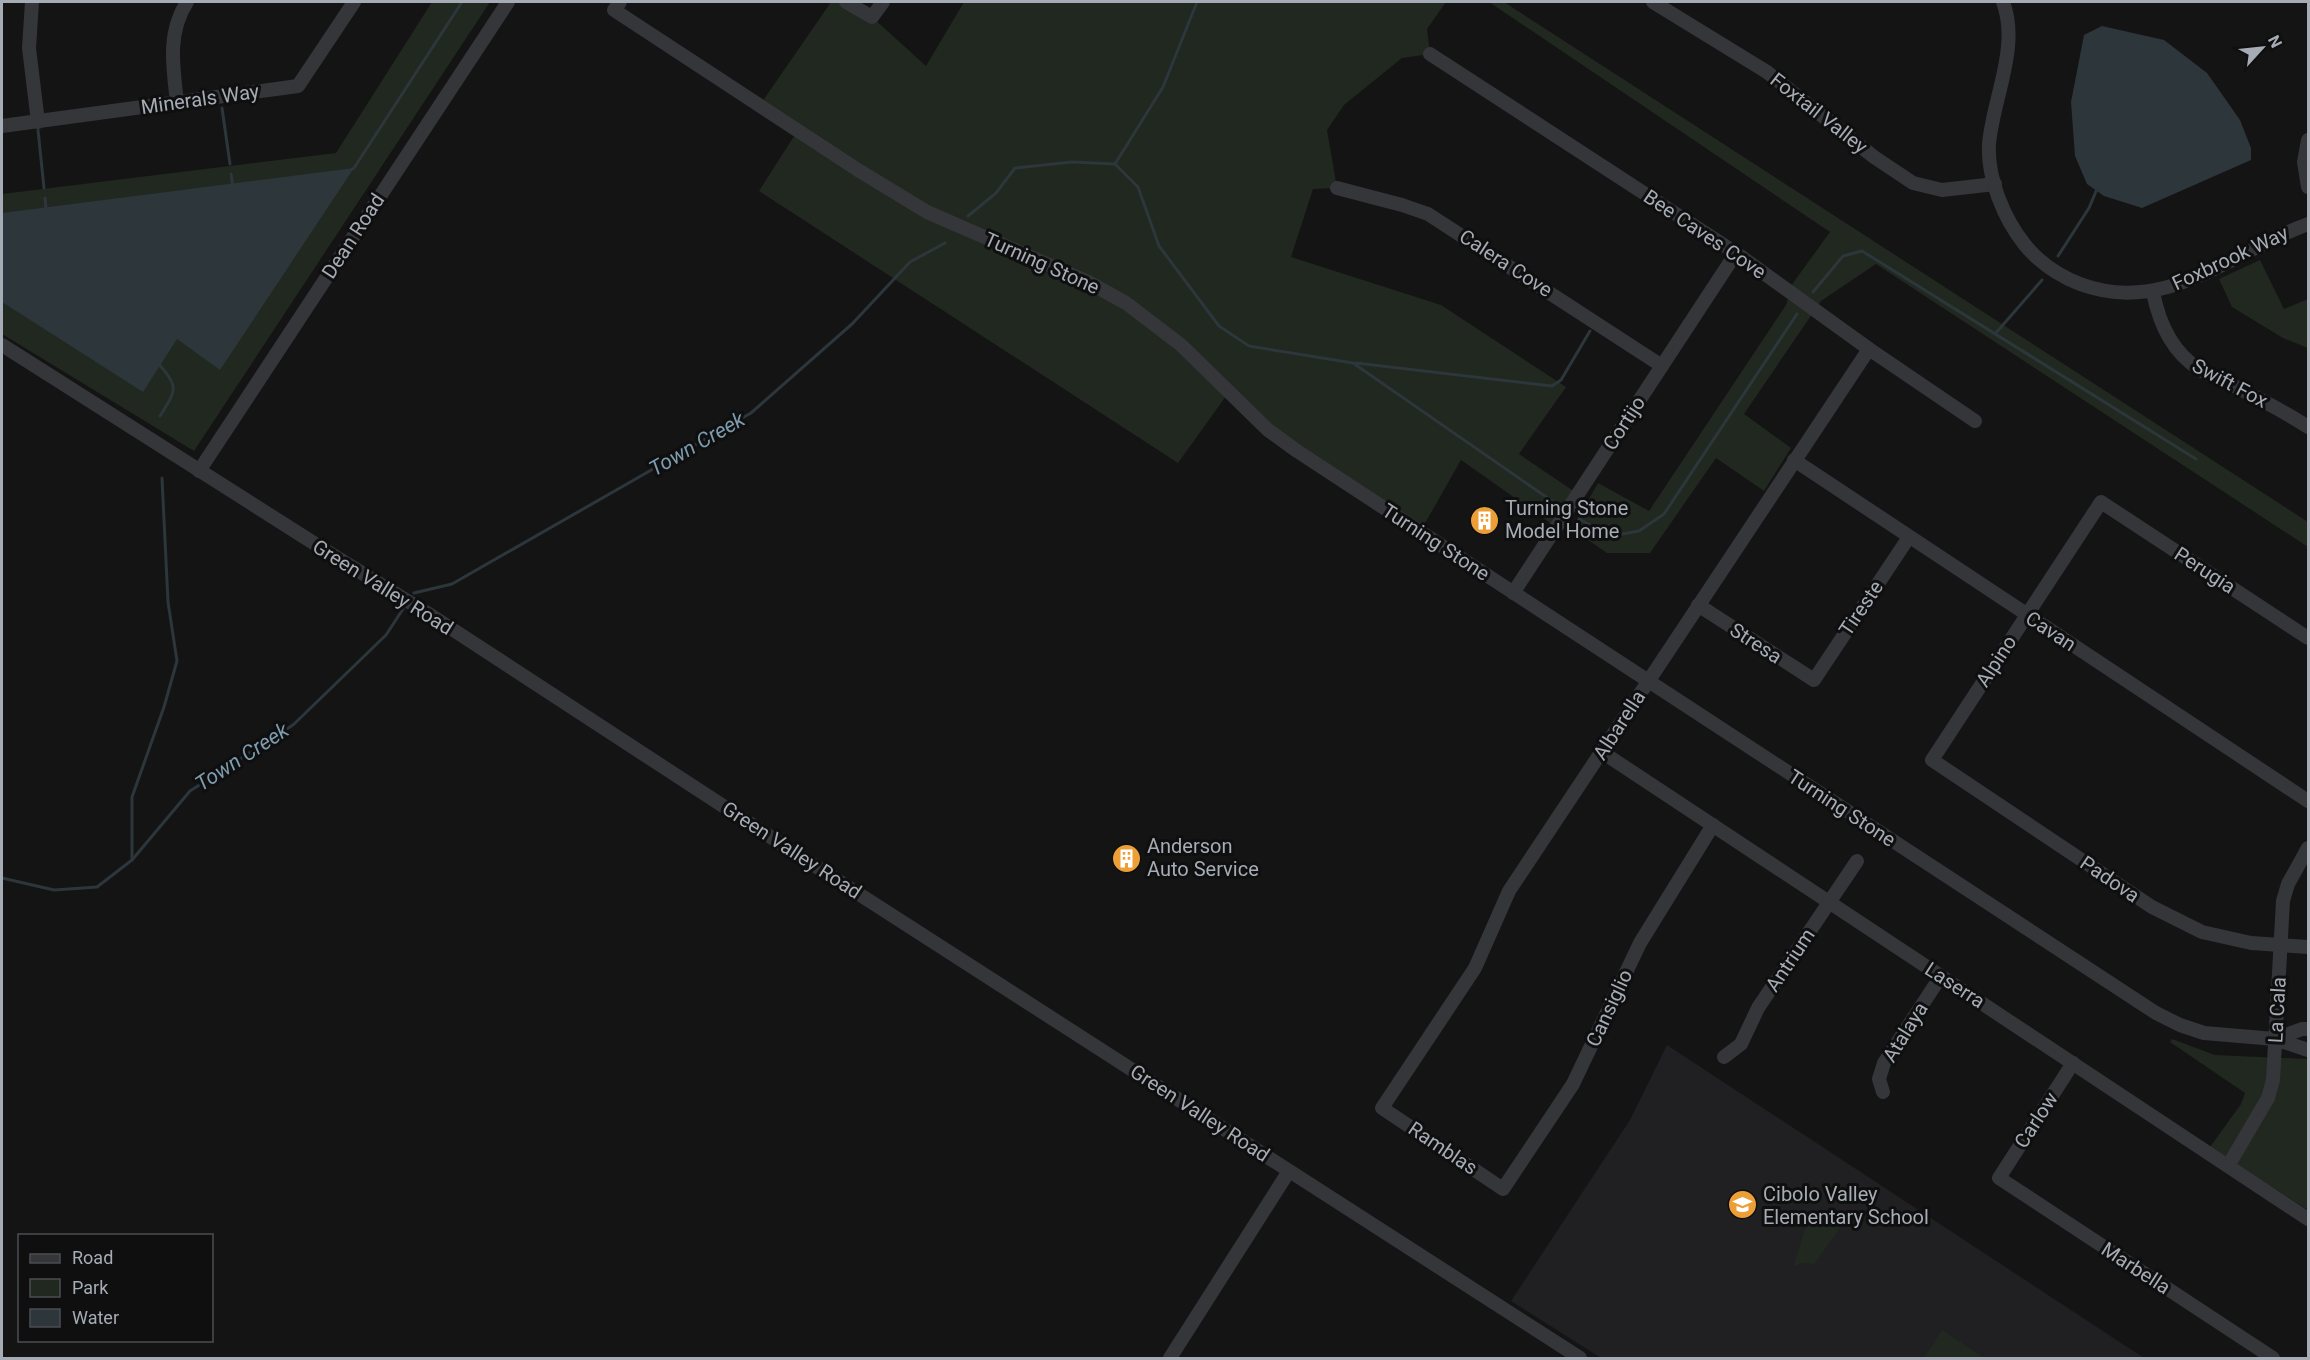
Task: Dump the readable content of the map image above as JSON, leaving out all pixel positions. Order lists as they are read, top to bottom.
{
  "streets": {
    "street": [
      "Minerals Way",
      "Foxtail Valley",
      "Bee Caves Cove",
      "Dean Road",
      "Foxbrook Way",
      "Turning Stone",
      "Calera Cove",
      "Swift Fox",
      "Cortijo",
      "Perugia",
      "Green Valley Road",
      "Tireste",
      "Cavan",
      "Stresa",
      "Alpino",
      "Albarella",
      "Padova",
      "Antrium",
      "Laserra",
      "Cansiglio",
      "La Cala",
      "Atalaya",
      "Carlow",
      "Ramblas",
      "Marbella"
    ]
  },
  "crossings": [
    ["Foxtail Valley", "Foxbrook Way"],
    ["Bee Caves Cove", "Cortijo"],
    ["Bee Caves Cove", "Albarella"],
    ["Dean Road", "Green Valley Road"],
    ["Foxbrook Way", "Swift Fox"],
    ["Turning Stone", "Cortijo"],
    ["Turning Stone", "Albarella"],
    ["Turning Stone", "La Cala"],
    ["Calera Cove", "Cortijo"],
    ["Perugia", "Alpino"],
    ["Tireste", "Cavan"],
    ["Tireste", "Stresa"],
    ["Cavan", "Alpino"],
    ["Cavan", "Albarella"],
    ["Stresa", "Albarella"],
    ["Alpino", "Padova"],
    ["Albarella", "Laserra"],
    ["Albarella", "Ramblas"],
    ["Padova", "La Cala"],
    ["Antrium", "Laserra"],
    ["Laserra", "Cansiglio"],
    ["Laserra", "La Cala"],
    ["Laserra", "Atalaya"],
    ["Laserra", "Carlow"],
    ["Cansiglio", "Ramblas"],
    ["Carlow", "Marbella"]
  ],
  "water": ["Town Creek"],
  "places": {
    "building": ["Turning Stone Model Home", "Anderson Auto Service"],
    "school or university": ["Cibolo Valley Elementary School"]
  },
  "legend": ["Road", "Park", "Water"],
  "north": "top right"
}
